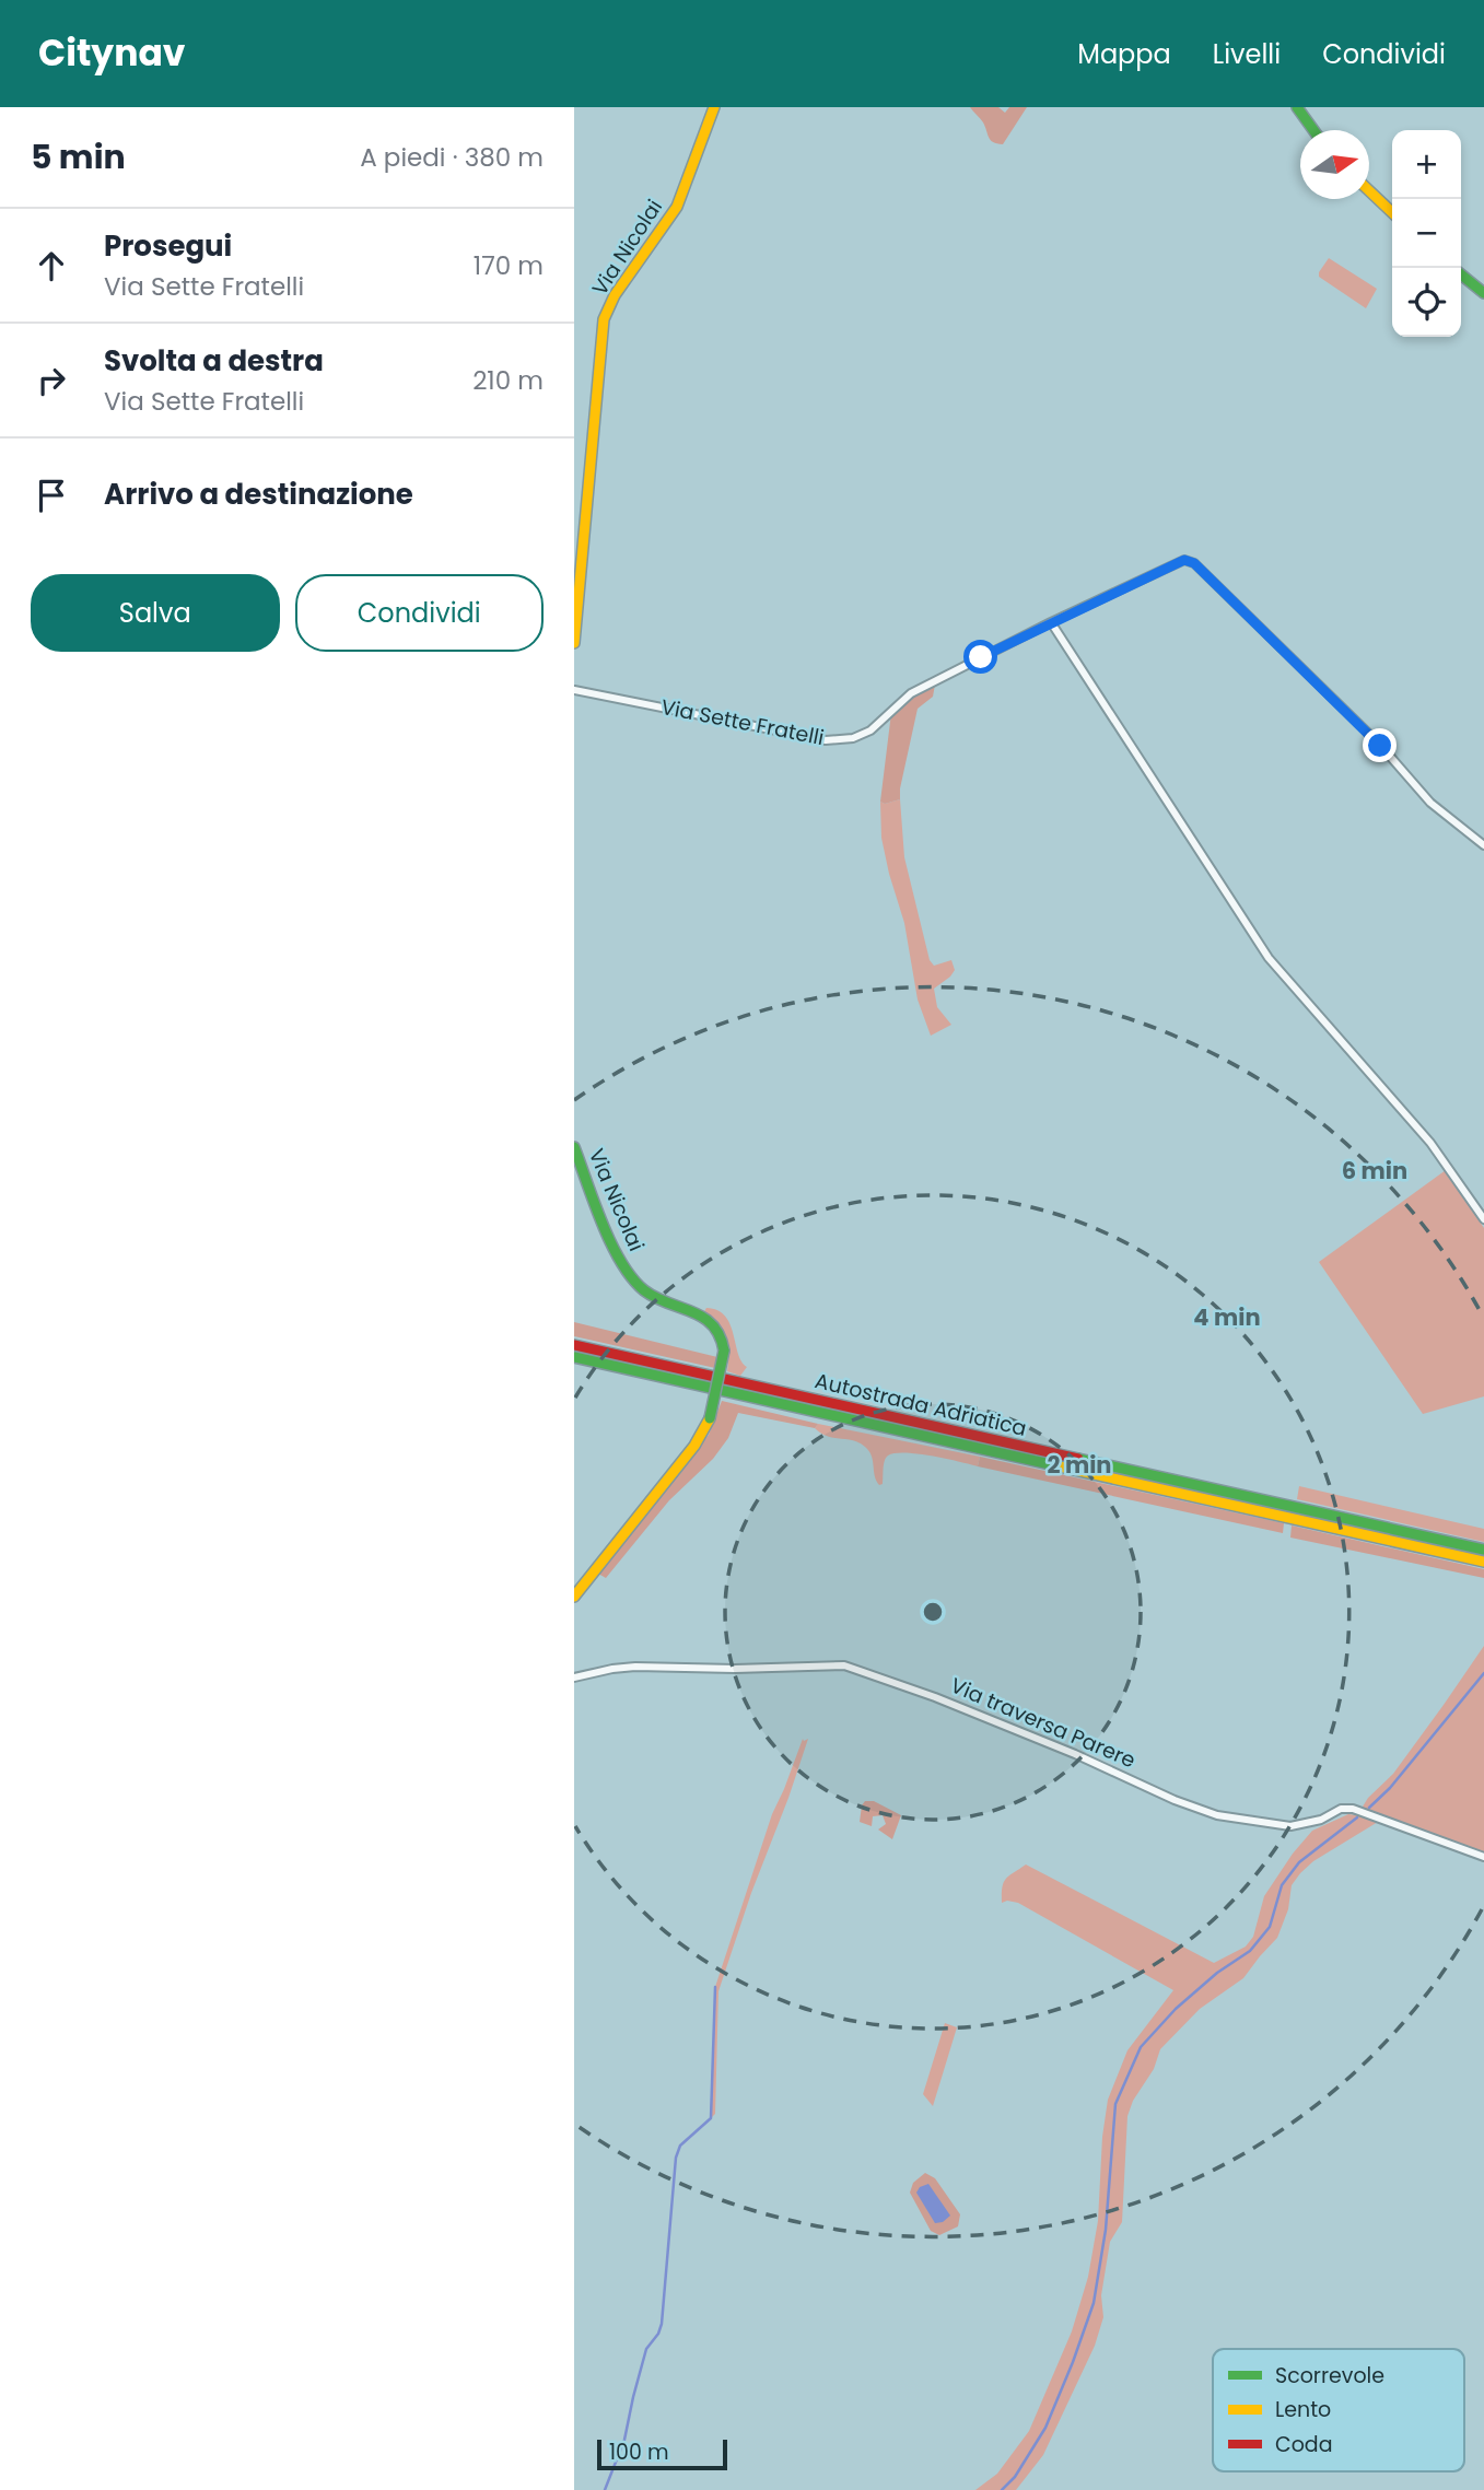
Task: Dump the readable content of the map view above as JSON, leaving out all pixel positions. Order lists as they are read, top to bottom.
{
  "streets": {
    "main road": ["Via Nicolai", "Autostrada Adriatica"],
    "street": ["Via Sette Fratelli", "Via traversa Parere"]
  },
  "legend": ["Scorrevole", "Lento", "Coda"],
  "scale_bar": "100 m",
  "north": "right",
  "page": {
    "header": "Citynav",
    "nav": ["Mappa", "Livelli", "Condividi"],
    "heading": ["5 min", "A piedi · 380 m"],
    "map_buttons": ["+", "−"],
    "list": [
      ["Prosegui", "Via Sette Fratelli", "170 m"],
      ["Svolta a destra", "Via Sette Fratelli", "210 m"],
      "Arrivo a destinazione"
    ],
    "buttons": ["Salva", "Condividi"],
    "scale": "100 m"
  },
  "rings": ["6 min", "4 min", "2 min"]
}
